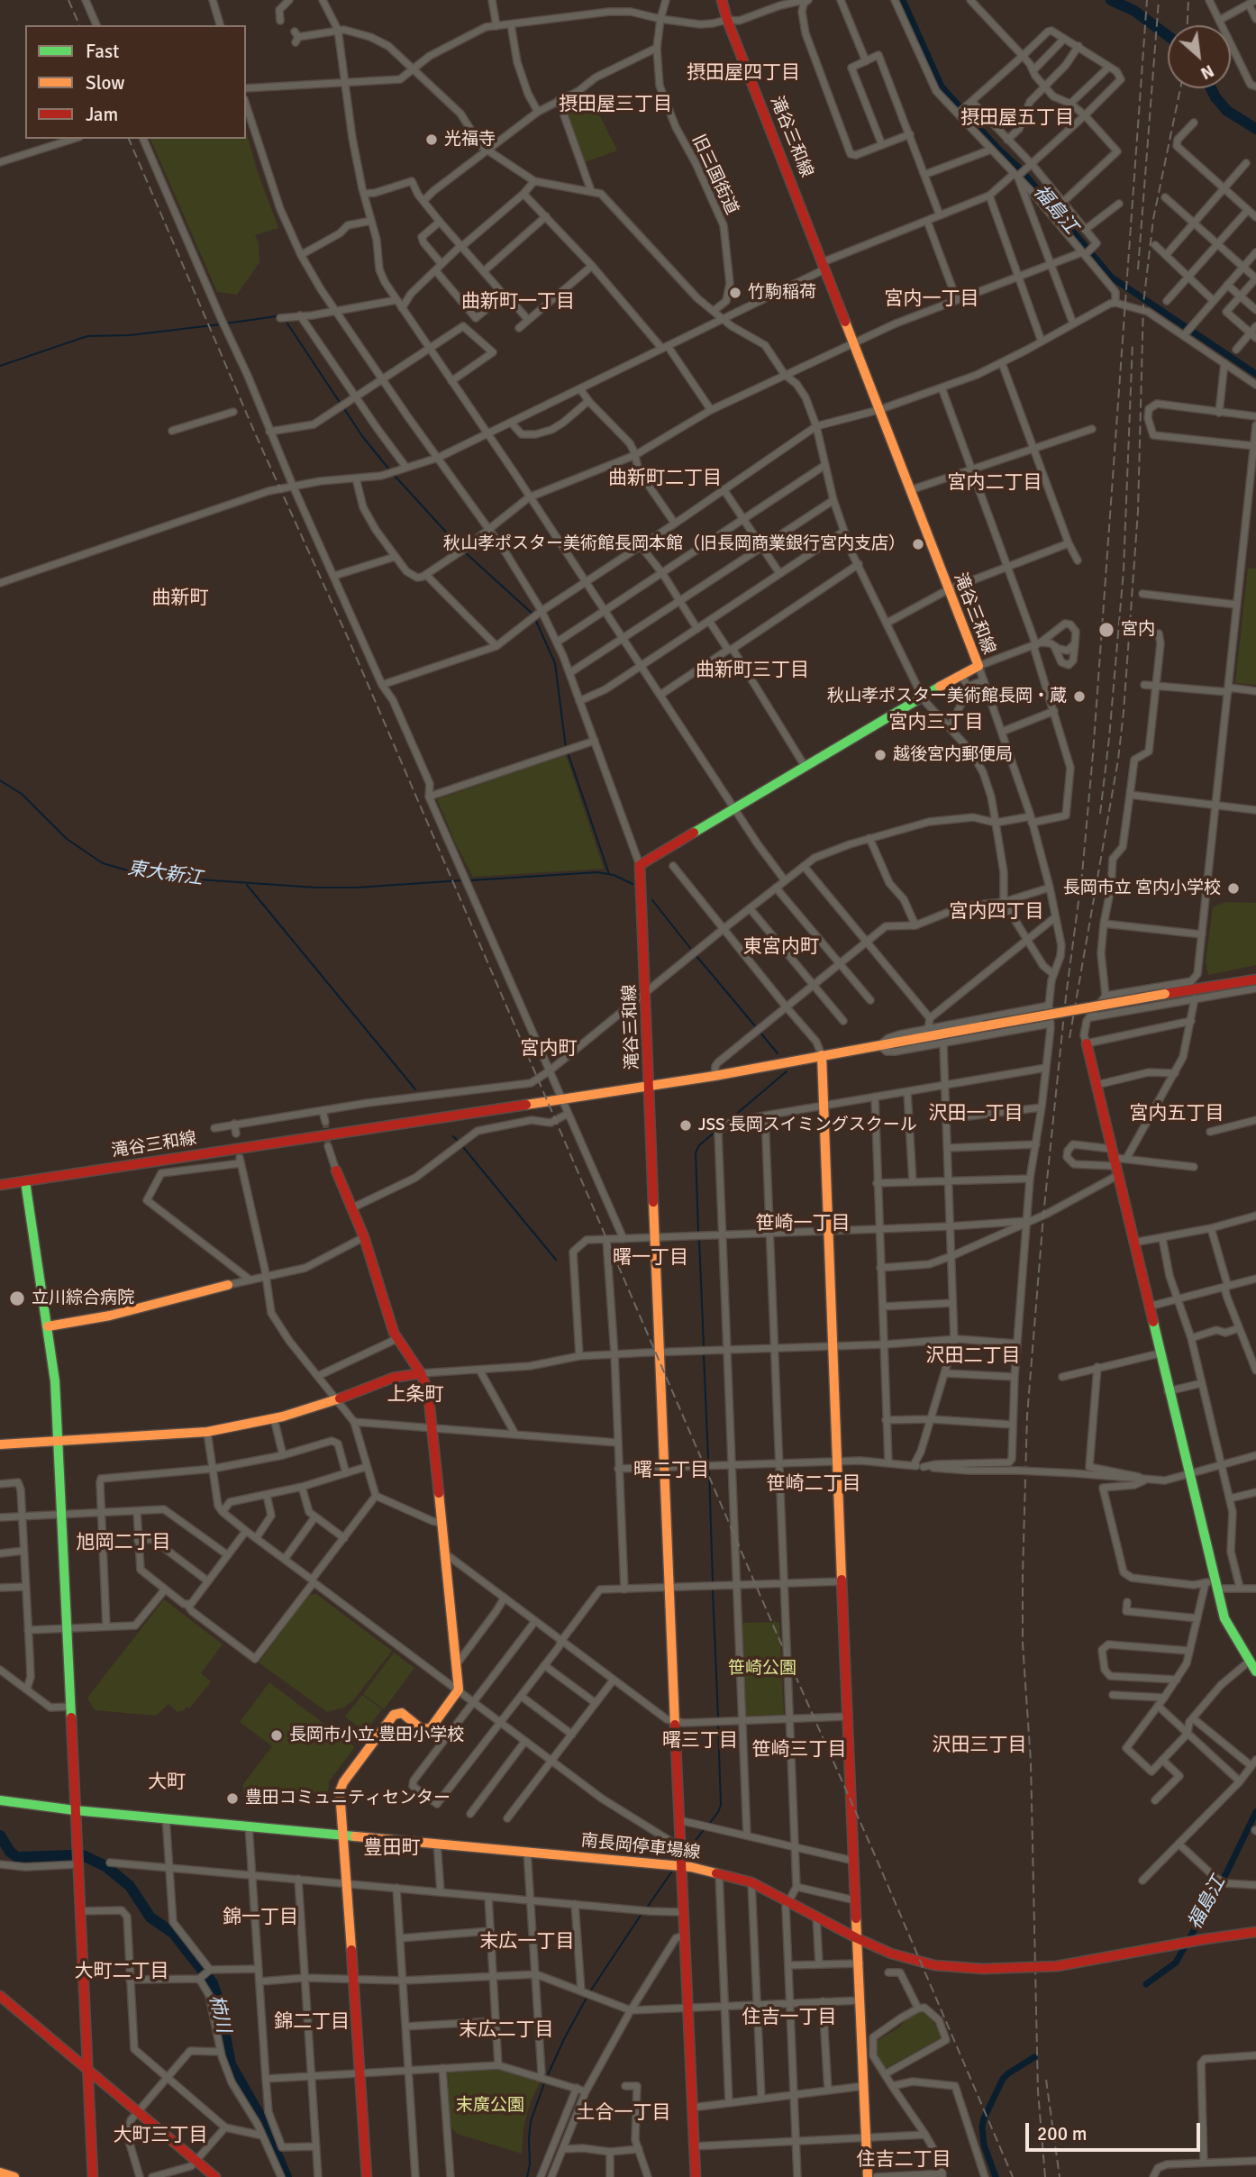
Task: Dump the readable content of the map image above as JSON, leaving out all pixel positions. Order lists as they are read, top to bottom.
{
  "streets": {
    "street": ["滝谷三和線", "旧三国街道", "南長岡停車場線"]
  },
  "districts": [
    "摂田屋四丁目",
    "摂田屋三丁目",
    "摂田屋五丁目",
    "宮内一丁目",
    "曲新町一丁目",
    "曲新町二丁目",
    "宮内二丁目",
    "曲新町",
    "曲新町三丁目",
    "宮内三丁目",
    "宮内四丁目",
    "東宮内町",
    "宮内町",
    "沢田一丁目",
    "宮内五丁目",
    "笹崎一丁目",
    "曙一丁目",
    "沢田二丁目",
    "上条町",
    "曙二丁目",
    "笹崎二丁目",
    "旭岡二丁目",
    "曙三丁目",
    "沢田三丁目",
    "笹崎三丁目",
    "大町",
    "豊田町",
    "錦一丁目",
    "末広一丁目",
    "大町二丁目",
    "住吉一丁目",
    "錦二丁目",
    "末広二丁目",
    "土合一丁目",
    "大町三丁目",
    "住吉二丁目"
  ],
  "water": ["福島江", "東大新江", "柿川"],
  "parks": ["笹崎公園", "末廣公園"],
  "places": [
    "光福寺",
    "竹駒稲荷",
    "秋山孝ポスター美術館長岡本館（旧長岡商業銀行宮内支店）",
    "宮内",
    "秋山孝ポスター美術館長岡・蔵",
    "越後宮内郵便局",
    "長岡市立 宮内小学校",
    "JSS 長岡スイミングスクール",
    "立川綜合病院",
    "長岡市小立 豊田小学校",
    "豊田コミュニティセンター"
  ],
  "legend": ["Fast", "Slow", "Jam"],
  "scale_bar": "200 m",
  "north": "bottom right"
}
